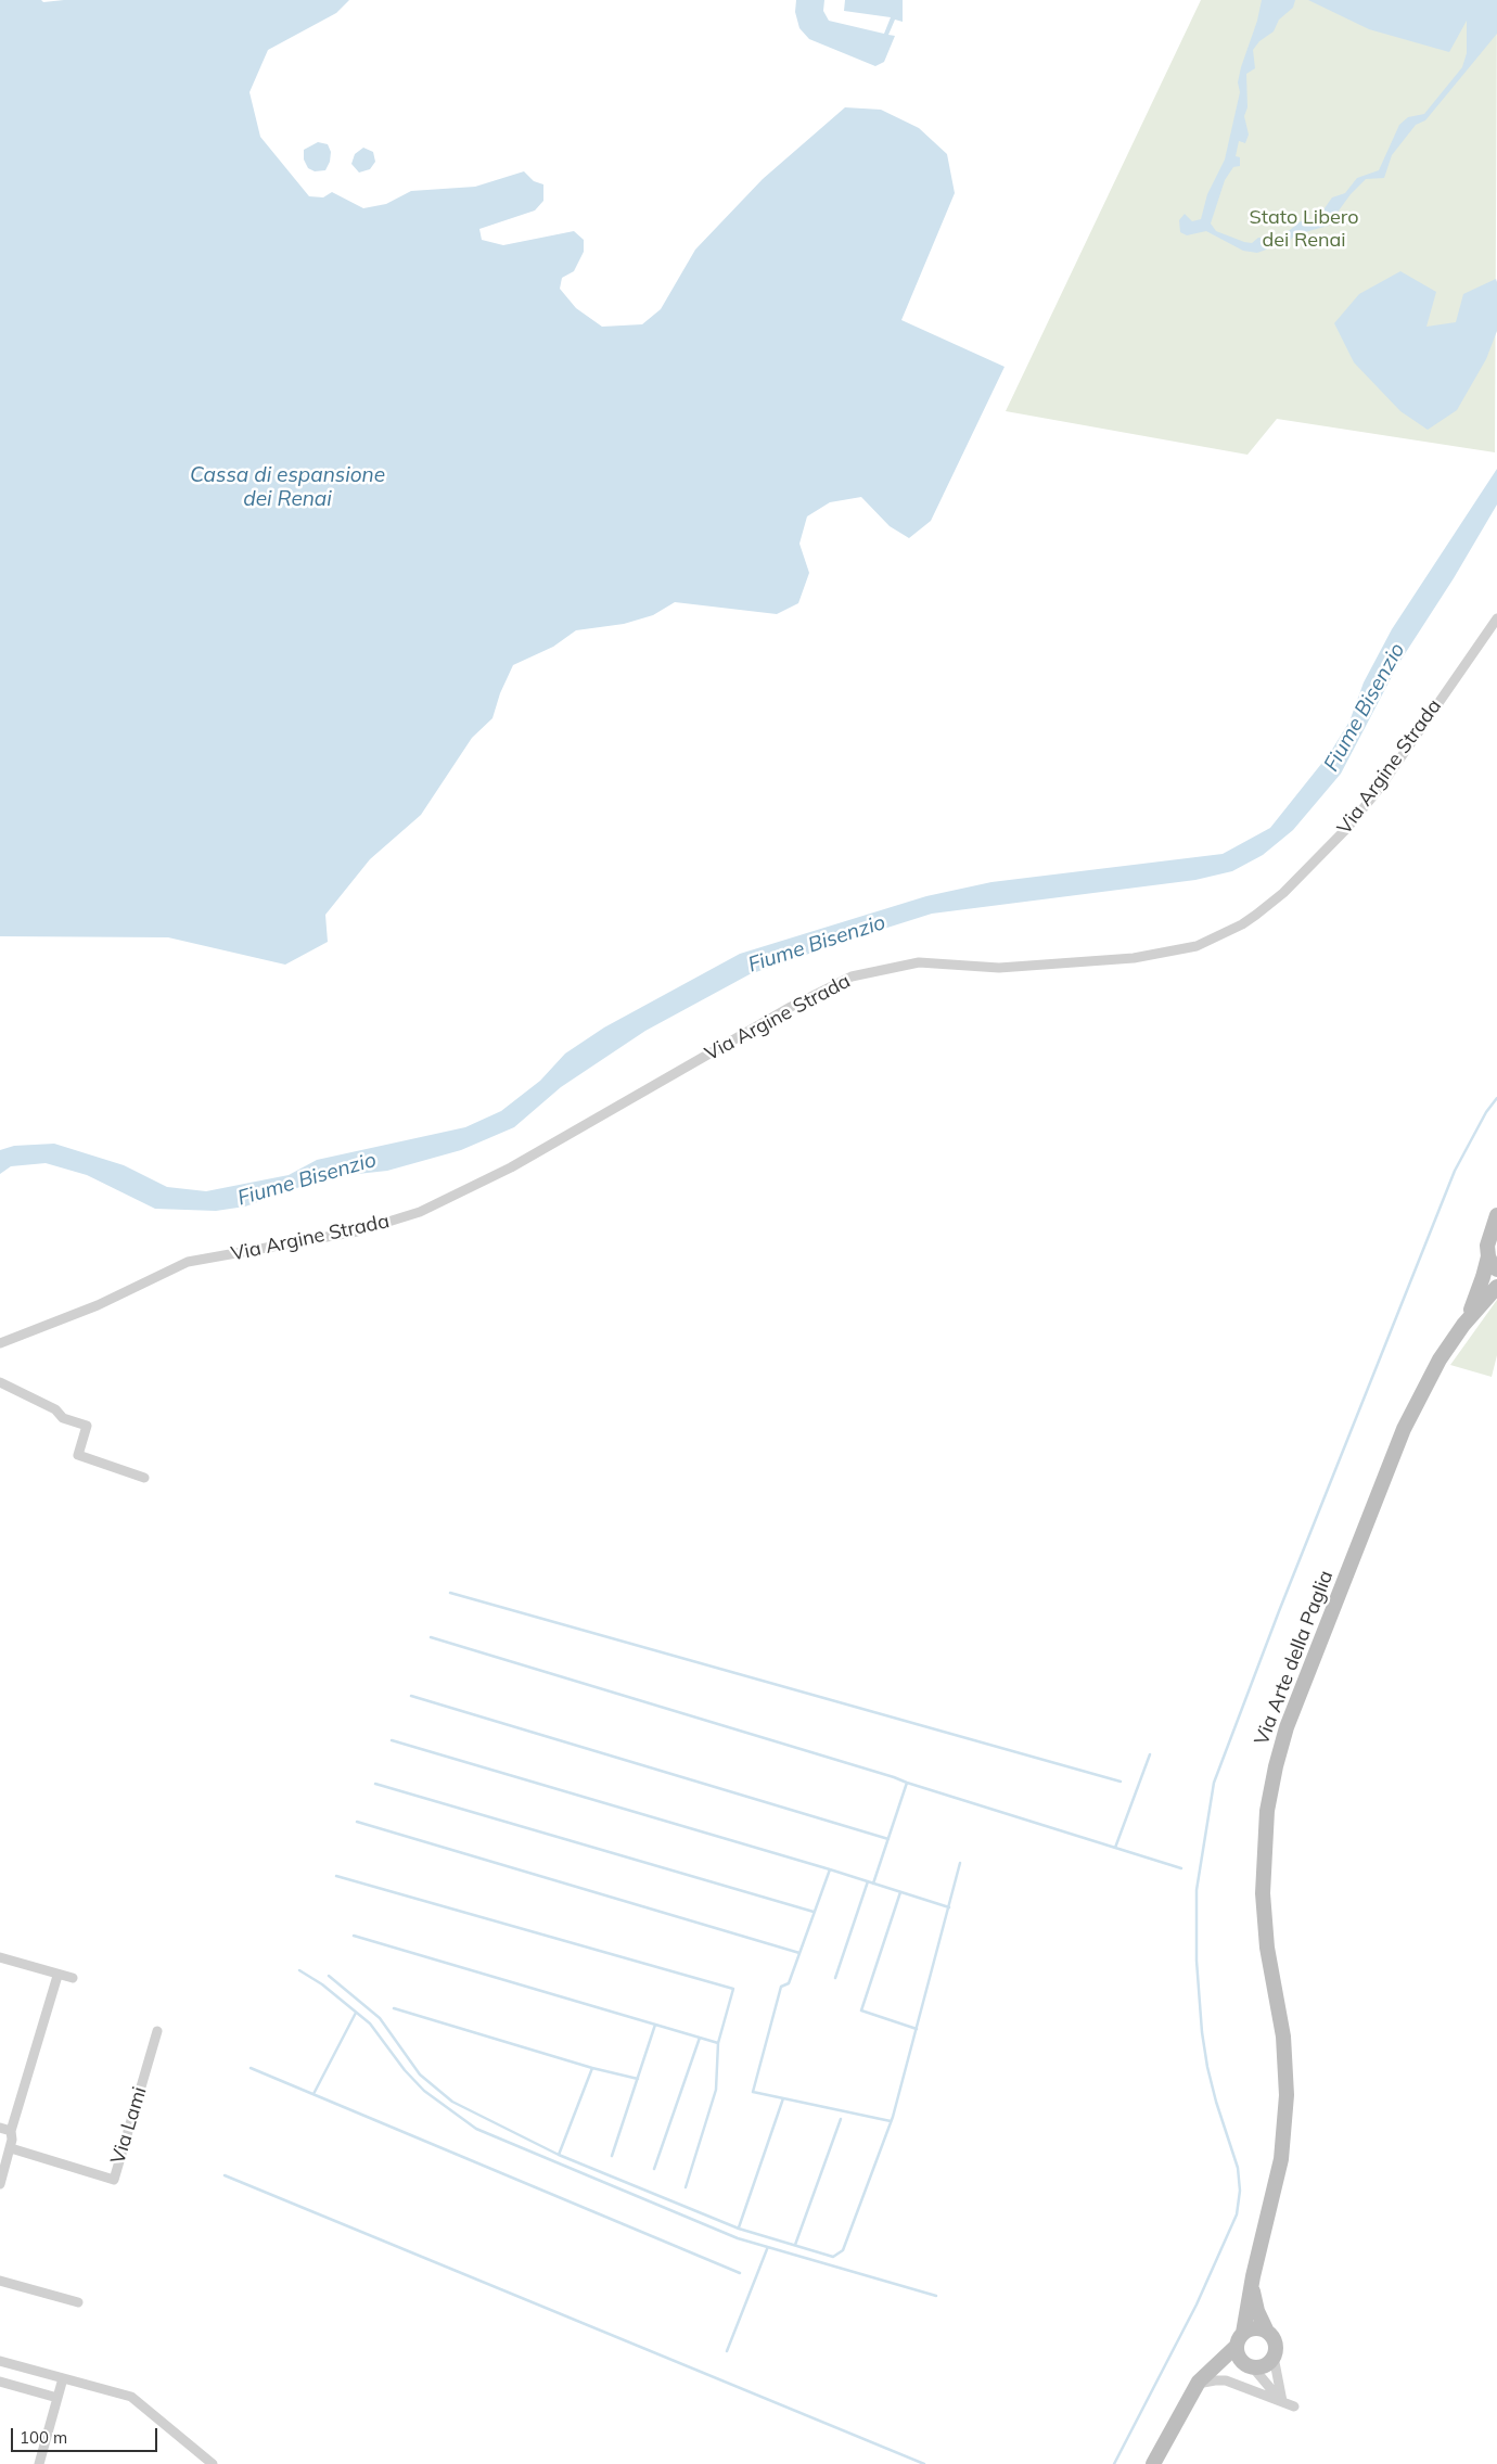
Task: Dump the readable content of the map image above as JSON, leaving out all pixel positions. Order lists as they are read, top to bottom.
{
  "streets": {
    "main road": ["Via Arte della Paglia"],
    "street": ["Via Argine Strada", "Via Lami"]
  },
  "water": ["Cassa di espansione dei Renai", "Fiume Bisenzio"],
  "parks": ["Stato Libero dei Renai"],
  "scale_bar": "100 m"
}
